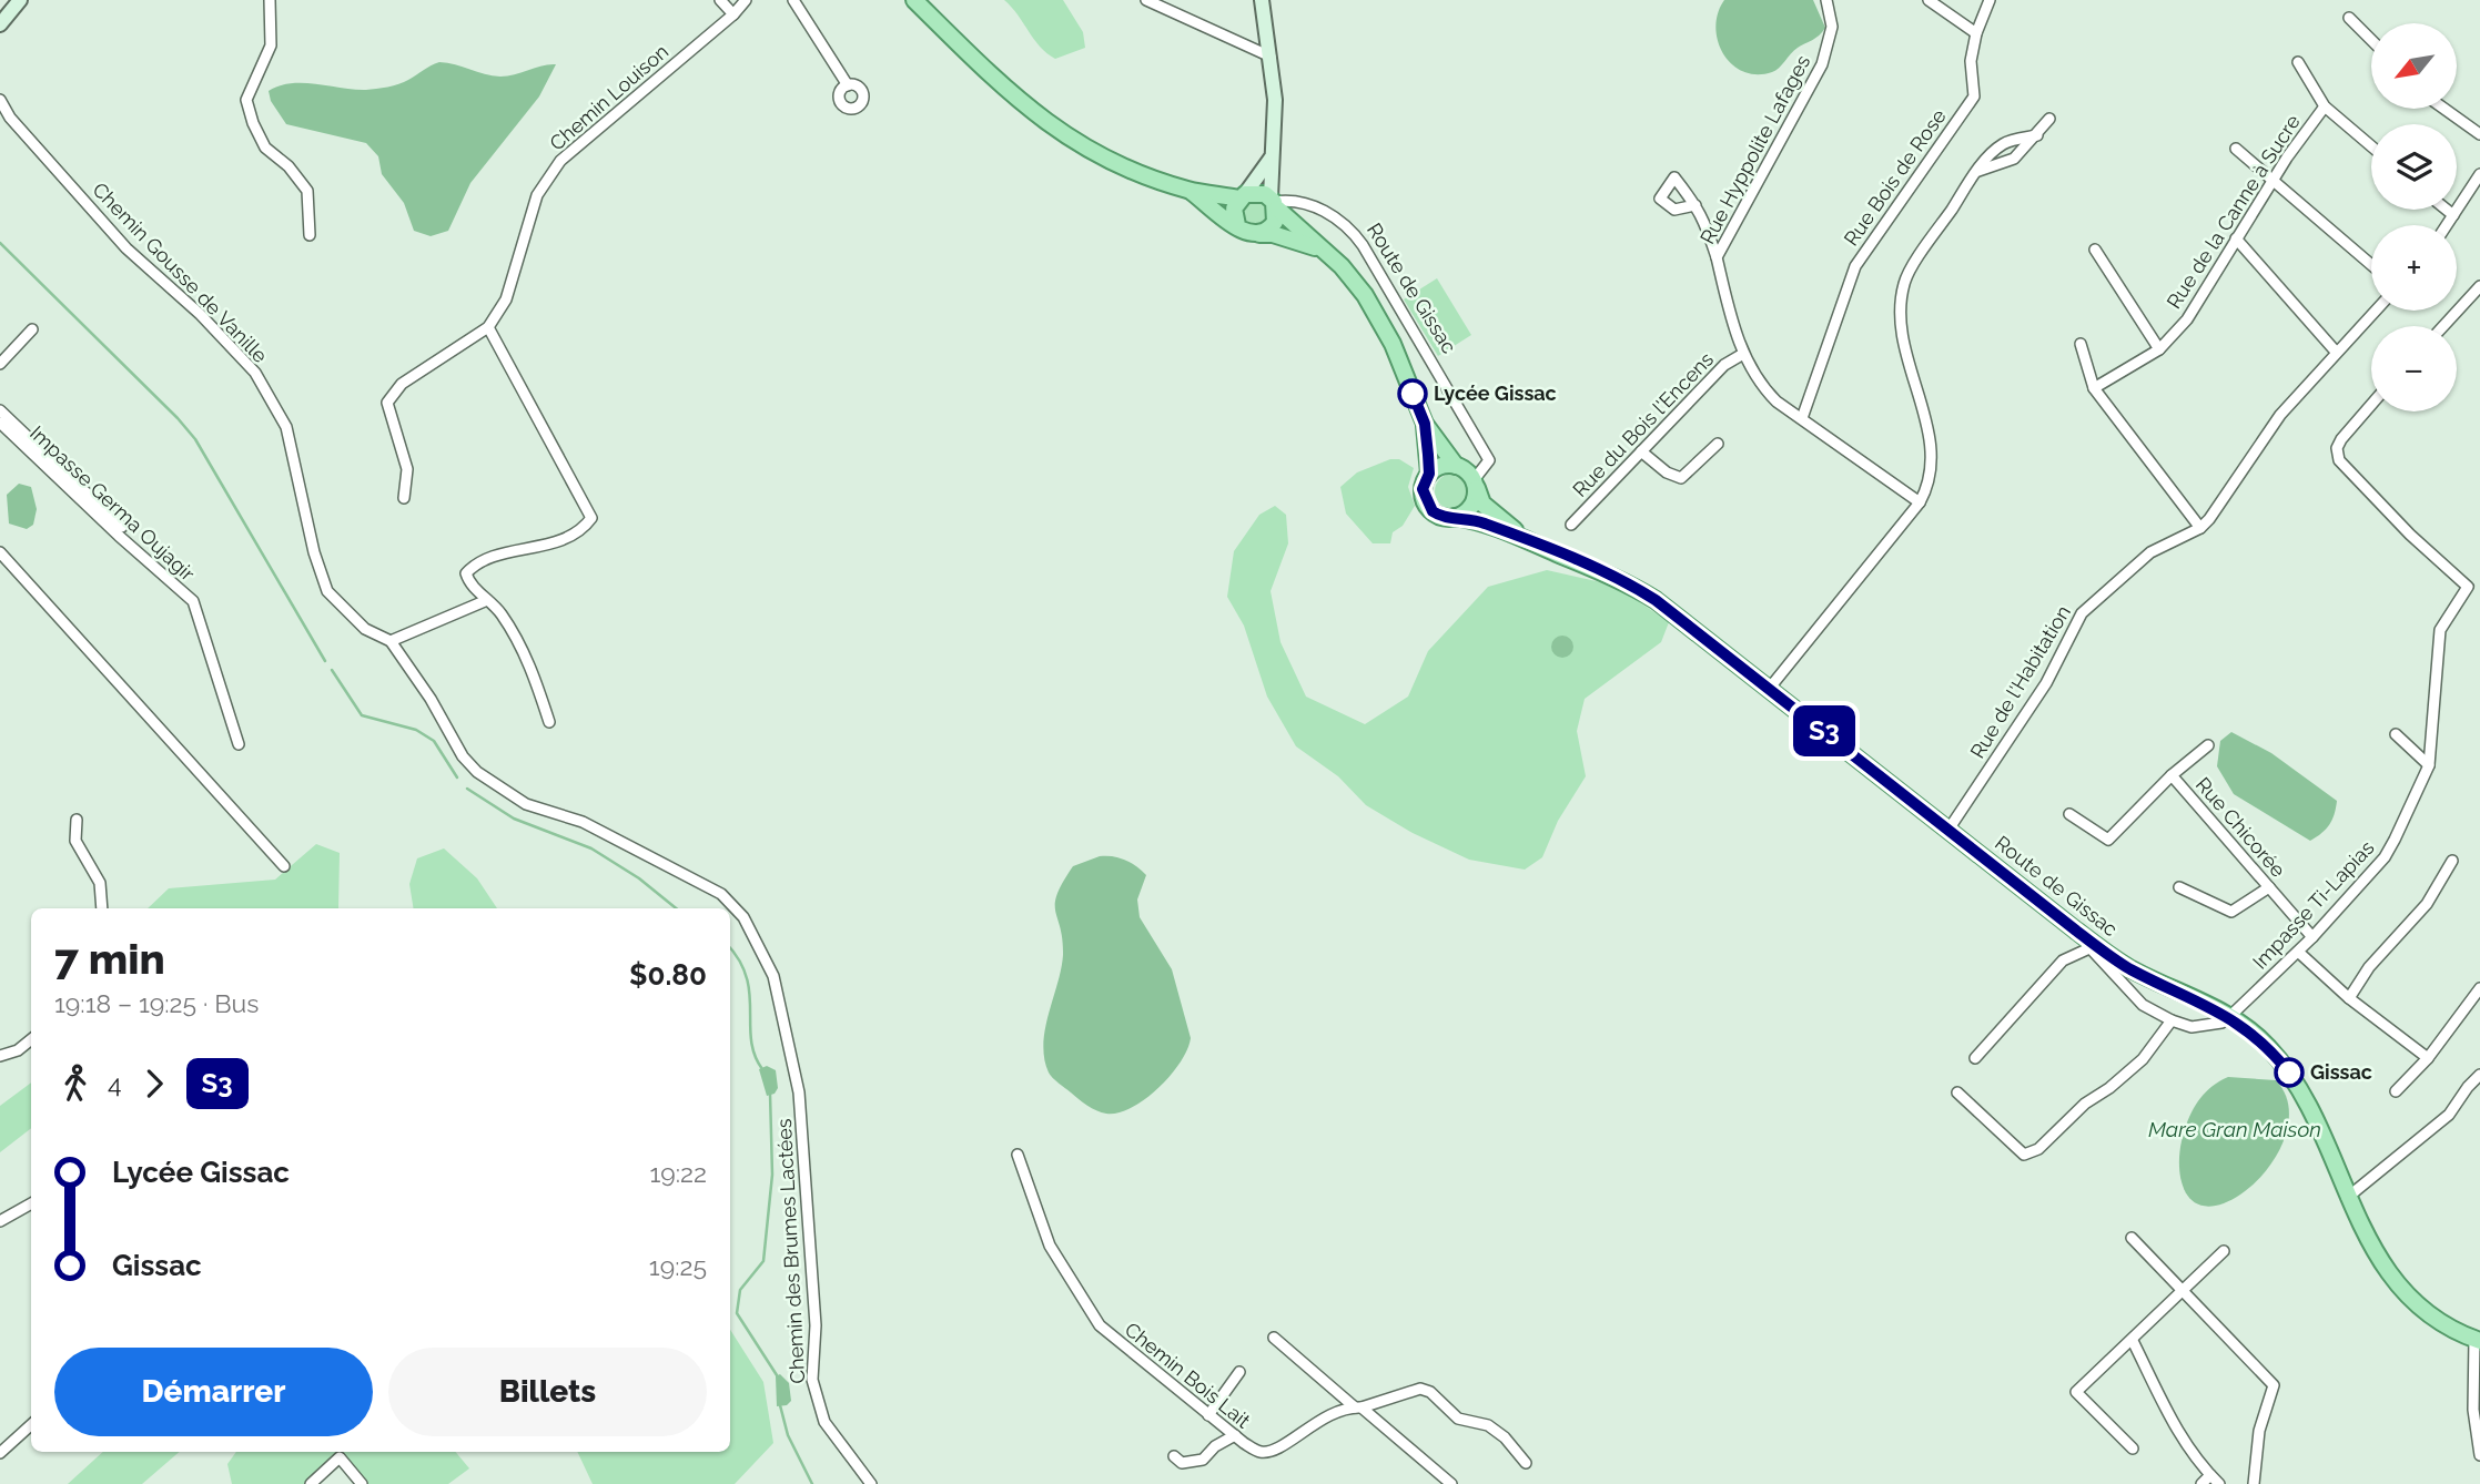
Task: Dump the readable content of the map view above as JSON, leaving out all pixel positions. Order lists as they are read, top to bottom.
{
  "streets": {
    "main road": ["Route de Gissac"],
    "street": [
      "Chemin Louison",
      "Rue Hyppolite Lafages",
      "Rue Bois de Rose",
      "Rue de la Canne à Sucre",
      "Chemin Gousse de Vanille",
      "Rue du Bois l'Encens",
      "Impasse Germa Oujagir",
      "Rue de l'Habitation",
      "Rue Chicorée",
      "Impasse Ti-Lapias",
      "Chemin des Brumes Lactées",
      "Chemin Bois Lait"
    ]
  },
  "crossings": [
    ["Rue Hyppolite Lafages", "Rue Bois de Rose"],
    ["Rue Hyppolite Lafages", "Rue du Bois l'Encens"],
    ["Chemin Gousse de Vanille", "Chemin des Brumes Lactées"],
    ["Route de Gissac", "Rue de l'Habitation"],
    ["Route de Gissac", "Impasse Ti-Lapias"],
    ["Rue Chicorée", "Impasse Ti-Lapias"]
  ],
  "water": ["Mare Gran Maison"],
  "places": ["Lycée Gissac", "Gissac"],
  "lines": ["bus line S3"],
  "north": "bottom left",
  "page": {
    "on_map": "S3",
    "map_buttons": ["+", "−"],
    "heading": ["7 min", "19:18 – 19:25 · Bus", "$0.80"],
    "legs": ["4", "S3"],
    "list": [
      {
        "name": "Lycée Gissac",
        "value": "19:22"
      },
      {
        "name": "Gissac",
        "value": "19:25"
      }
    ],
    "buttons": ["Démarrer", "Billets"]
  }
}
